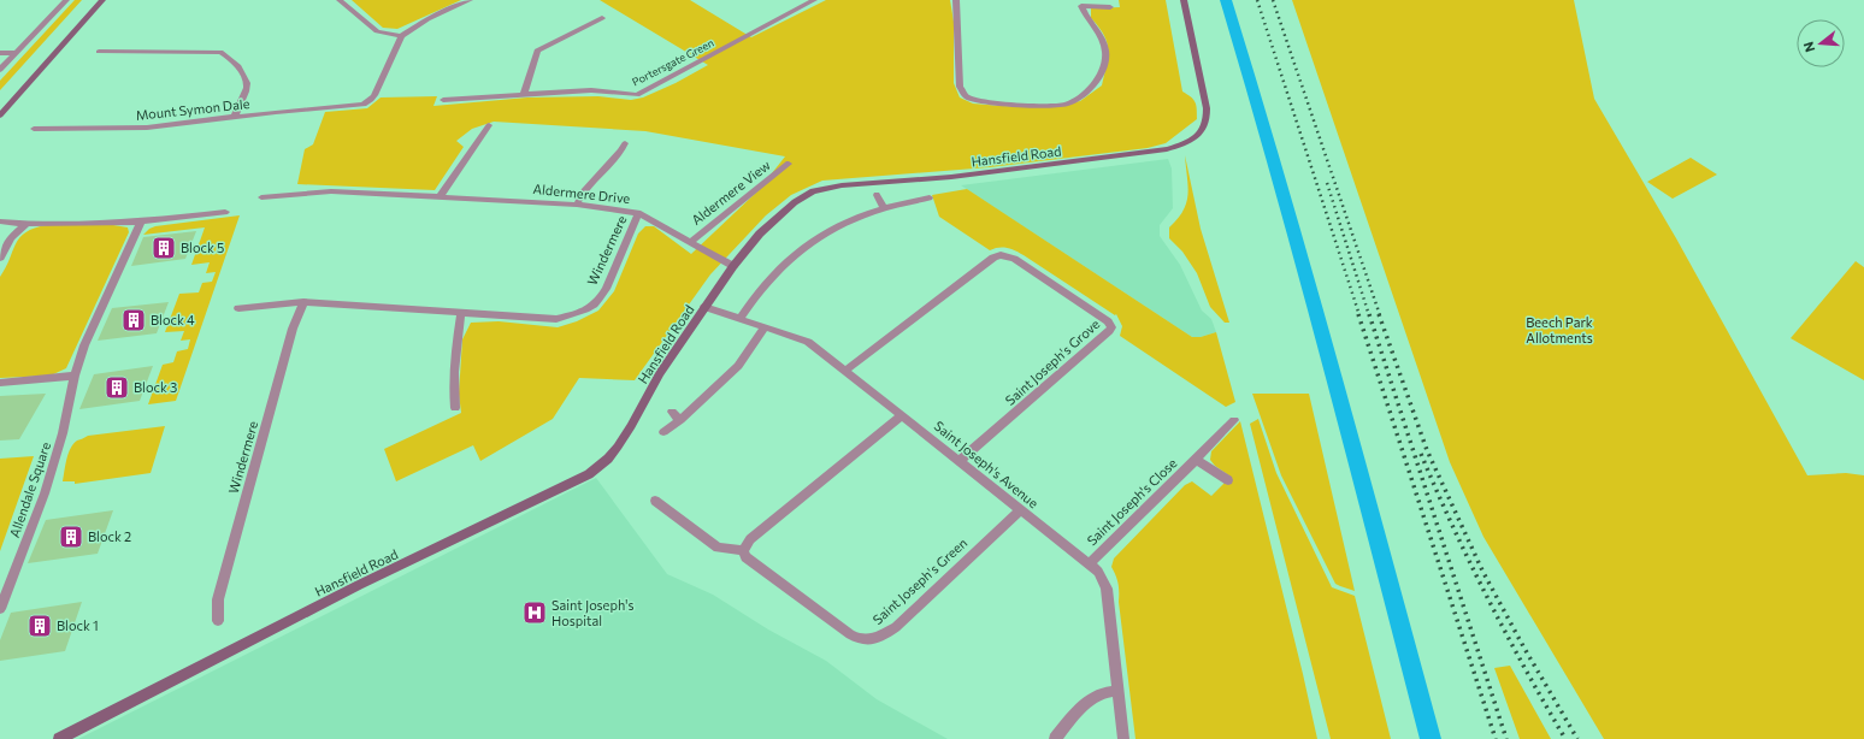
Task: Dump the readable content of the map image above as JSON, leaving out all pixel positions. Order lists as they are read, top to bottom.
{
  "streets": {
    "street": [
      "Portersgate Green",
      "Mount Symon Dale",
      "Hansfield Road",
      "Aldermere View",
      "Aldermere Drive",
      "Windermere",
      "Saint Joseph's Grove",
      "Saint Joseph's Avenue",
      "Allendale Square",
      "Saint Joseph's Close",
      "Saint Joseph's Green"
    ]
  },
  "crossings": [
    ["Hansfield Road", "Aldermere Drive"],
    ["Hansfield Road", "Saint Joseph's Avenue"],
    ["Aldermere View", "Aldermere Drive"],
    ["Aldermere Drive", "Windermere"],
    ["Saint Joseph's Grove", "Saint Joseph's Avenue"],
    ["Saint Joseph's Avenue", "Saint Joseph's Close"],
    ["Saint Joseph's Avenue", "Saint Joseph's Green"]
  ],
  "parks": ["Beech Park Allotments"],
  "places": {
    "building": [
      "Block 5",
      "Block 4",
      "Block 3",
      "Block 2",
      "Block 1"
    ],
    "hospital": ["Saint Joseph's Hospital"]
  },
  "north": "left"
}
